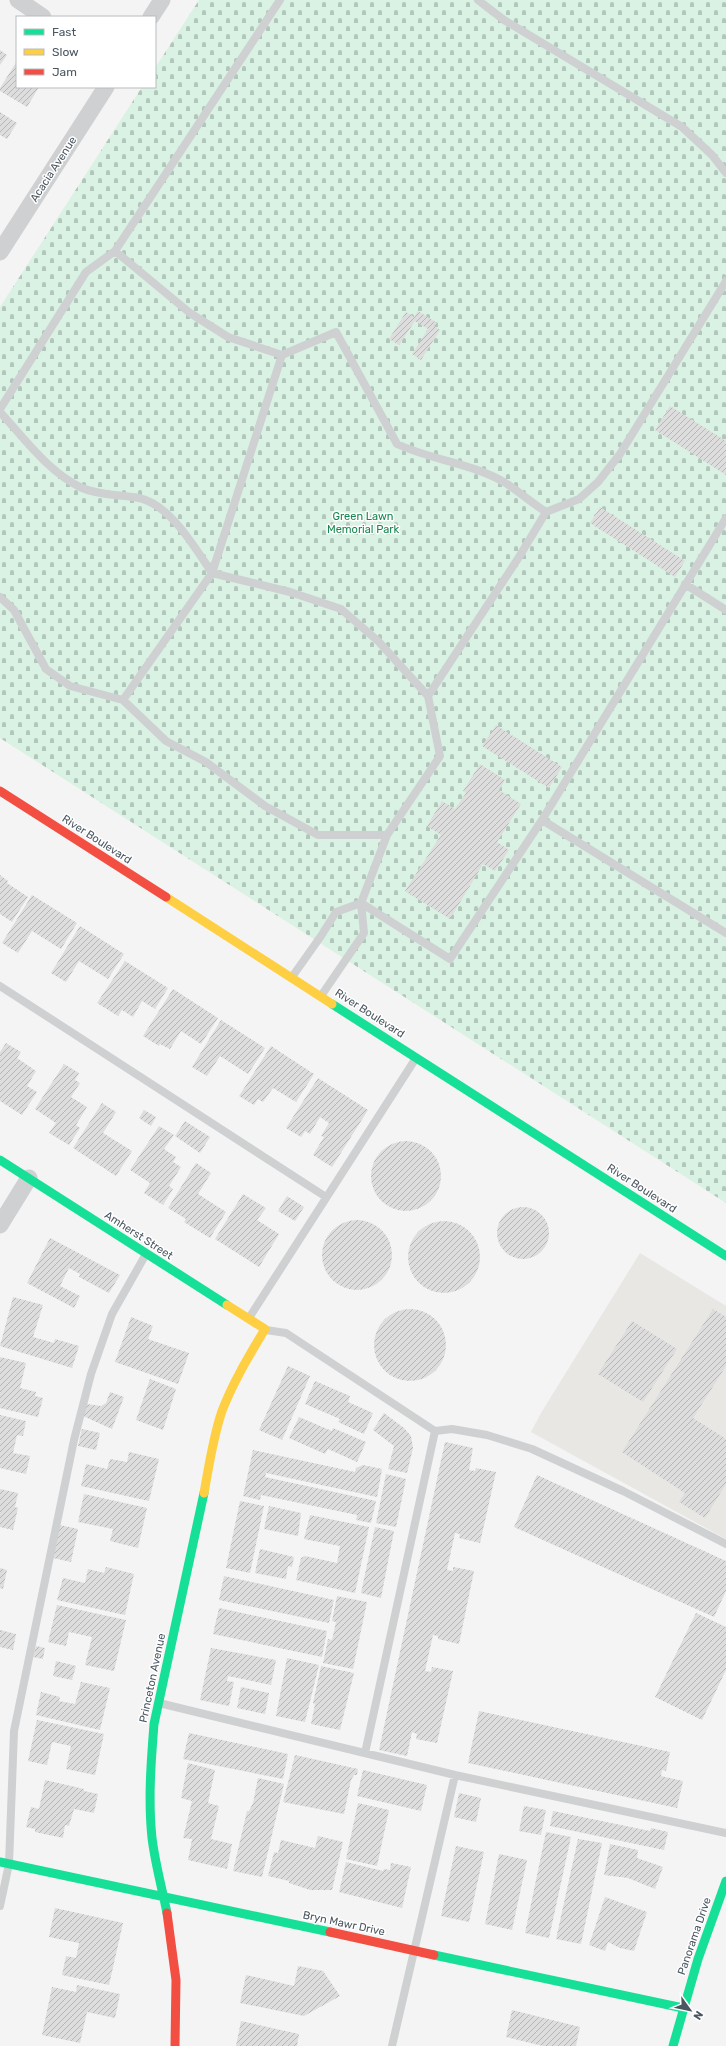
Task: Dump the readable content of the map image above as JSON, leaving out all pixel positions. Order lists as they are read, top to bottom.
{
  "streets": {
    "street": [
      "Acacia Avenue",
      "River Boulevard",
      "Amherst Street",
      "Princeton Avenue",
      "Bryn Mawr Drive",
      "Panorama Drive"
    ]
  },
  "crossings": [
    ["Amherst Street", "Princeton Avenue"],
    ["Princeton Avenue", "Bryn Mawr Drive"],
    ["Bryn Mawr Drive", "Panorama Drive"]
  ],
  "parks": ["Green Lawn Memorial Park"],
  "legend": ["Fast", "Slow", "Jam"],
  "north": "bottom right"
}
